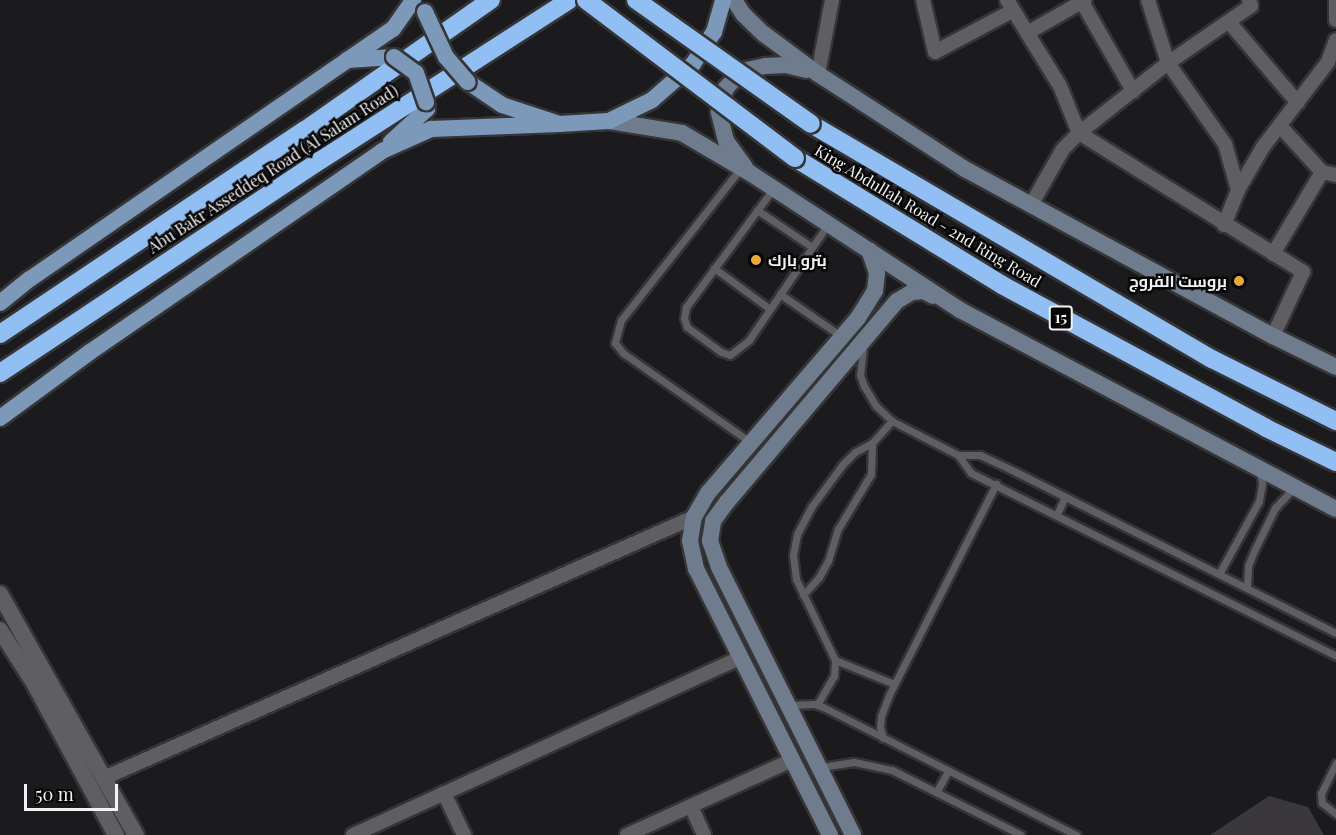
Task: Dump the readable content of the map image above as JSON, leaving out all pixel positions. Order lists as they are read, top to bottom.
{
  "streets": {
    "highway": ["Abu Bakr Asseddeq Road (Al Salam Road)", "King Abdullah Road - 2nd Ring Road", "15"]
  },
  "places": ["بترو بارك", "بروست الفروج"],
  "scale_bar": "50 m"
}
